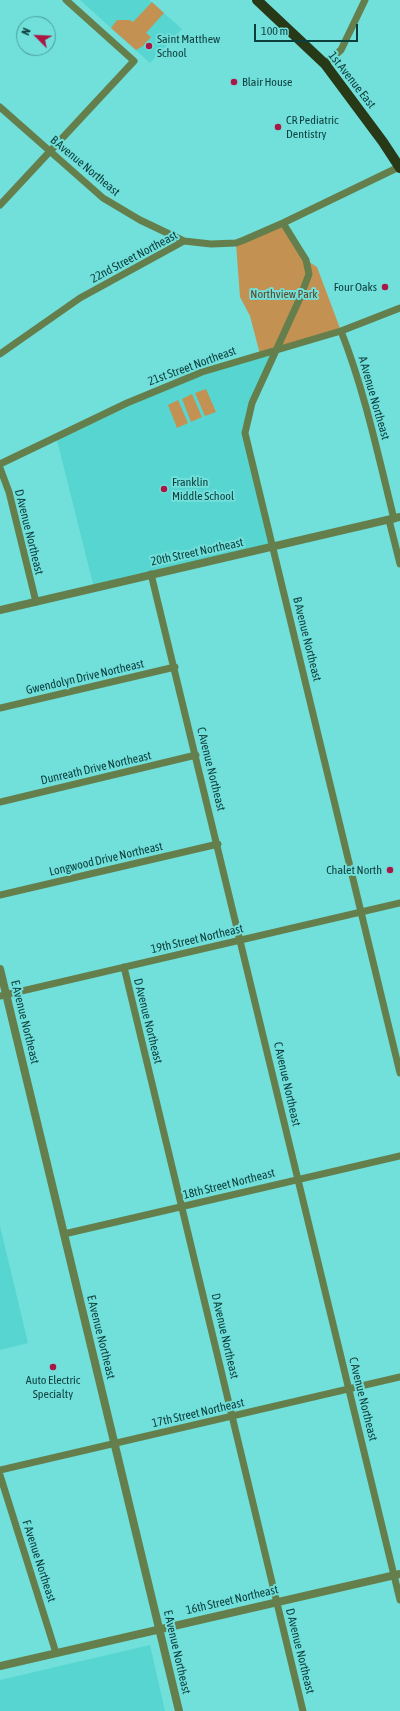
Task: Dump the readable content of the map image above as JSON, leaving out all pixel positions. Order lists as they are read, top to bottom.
{
  "streets": {
    "main road": ["1st Avenue East"],
    "street": [
      "B Avenue Northeast",
      "22nd Street Northeast",
      "21st Street Northeast",
      "A Avenue Northeast",
      "D Avenue Northeast",
      "20th Street Northeast",
      "Gwendolyn Drive Northeast",
      "Dunreath Drive Northeast",
      "C Avenue Northeast",
      "Longwood Drive Northeast",
      "19th Street Northeast",
      "E Avenue Northeast",
      "18th Street Northeast",
      "17th Street Northeast",
      "F Avenue Northeast",
      "16th Street Northeast"
    ]
  },
  "crossings": [
    ["1st Avenue East", "22nd Street Northeast"],
    ["B Avenue Northeast", "22nd Street Northeast"],
    ["B Avenue Northeast", "21st Street Northeast"],
    ["B Avenue Northeast", "20th Street Northeast"],
    ["B Avenue Northeast", "19th Street Northeast"],
    ["21st Street Northeast", "A Avenue Northeast"],
    ["A Avenue Northeast", "20th Street Northeast"],
    ["D Avenue Northeast", "20th Street Northeast"],
    ["D Avenue Northeast", "19th Street Northeast"],
    ["D Avenue Northeast", "18th Street Northeast"],
    ["D Avenue Northeast", "17th Street Northeast"],
    ["D Avenue Northeast", "16th Street Northeast"],
    ["20th Street Northeast", "C Avenue Northeast"],
    ["Gwendolyn Drive Northeast", "C Avenue Northeast"],
    ["Dunreath Drive Northeast", "C Avenue Northeast"],
    ["C Avenue Northeast", "Longwood Drive Northeast"],
    ["C Avenue Northeast", "19th Street Northeast"],
    ["C Avenue Northeast", "18th Street Northeast"],
    ["C Avenue Northeast", "17th Street Northeast"],
    ["C Avenue Northeast", "16th Street Northeast"],
    ["19th Street Northeast", "E Avenue Northeast"],
    ["E Avenue Northeast", "18th Street Northeast"],
    ["E Avenue Northeast", "17th Street Northeast"],
    ["E Avenue Northeast", "16th Street Northeast"],
    ["F Avenue Northeast", "16th Street Northeast"]
  ],
  "parks": ["Northview Park"],
  "places": [
    "Saint Matthew School",
    "Blair House",
    "CR Pediatric Dentistry",
    "Four Oaks",
    "Franklin Middle School",
    "Chalet North",
    "Auto Electric Specialty"
  ],
  "scale_bar": "100 m",
  "north": "top left"
}
